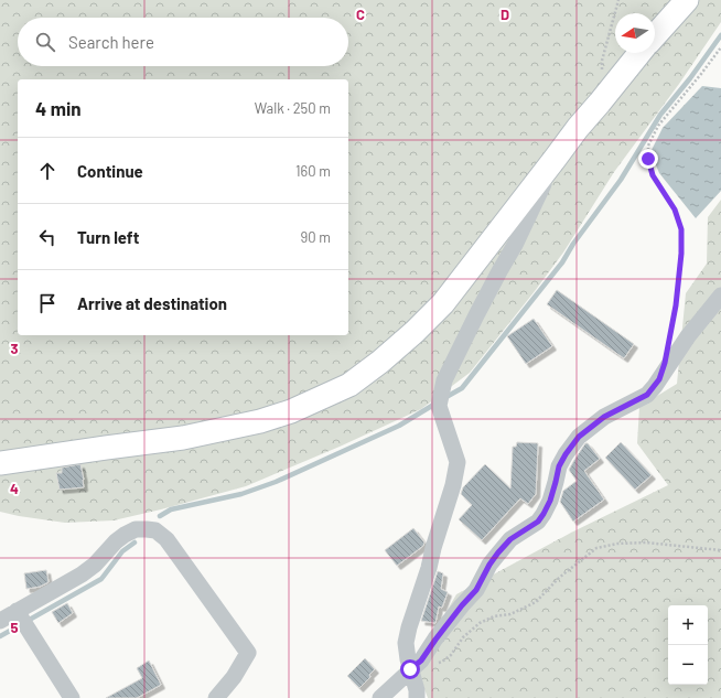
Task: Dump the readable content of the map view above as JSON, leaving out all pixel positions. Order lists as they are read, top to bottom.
{
  "north": "left",
  "page": {
    "search": "Search here",
    "heading": ["4 min", "Walk · 250 m"],
    "list": [
      ["Continue", "160 m"],
      ["Turn left", "90 m"],
      "Arrive at destination"
    ],
    "map_buttons": ["+", "−"]
  },
  "grid": {
    "columns": ["C", "D"],
    "rows": ["3", "4", "5"]
  }
}
